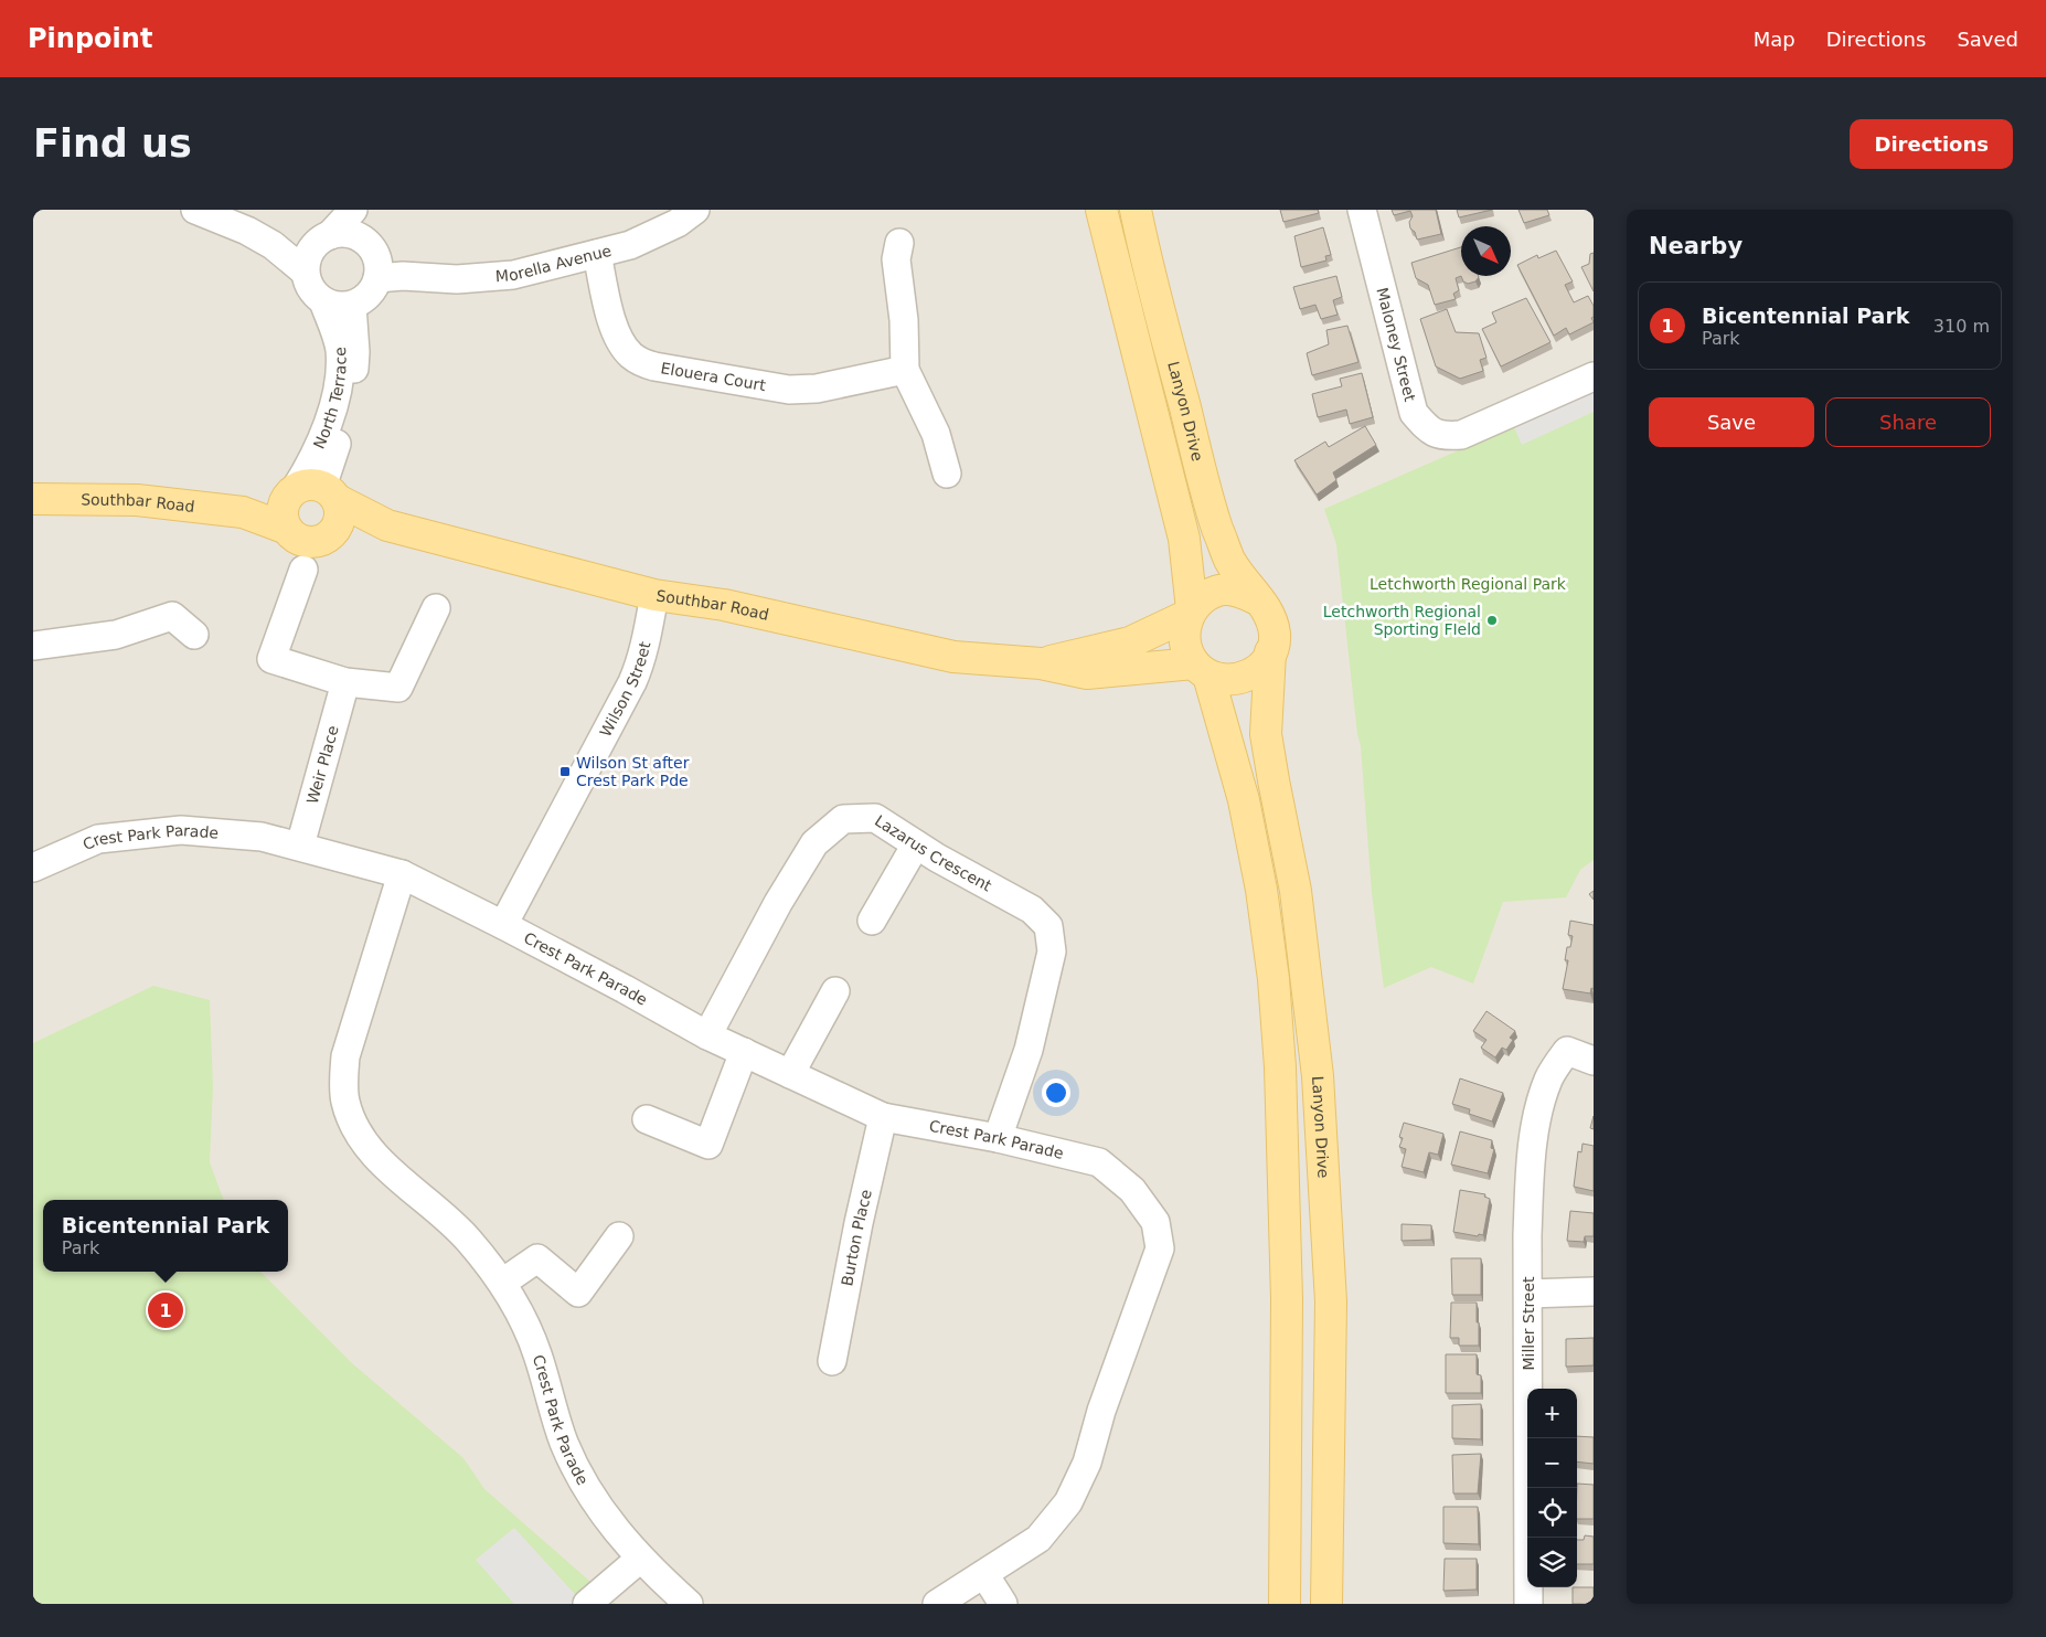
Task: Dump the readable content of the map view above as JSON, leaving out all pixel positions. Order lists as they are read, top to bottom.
{
  "streets": {
    "main road": ["Lanyon Drive", "Southbar Road"],
    "street": [
      "Morella Avenue",
      "Maloney Street",
      "Elouera Court",
      "North Terrace",
      "Wilson Street",
      "Weir Place",
      "Crest Park Parade",
      "Lazarus Crescent",
      "Burton Place",
      "Miller Street"
    ]
  },
  "crossings": [
    ["Morella Avenue", "Elouera Court"],
    ["Morella Avenue", "North Terrace"],
    ["North Terrace", "Southbar Road"],
    ["Lanyon Drive", "Southbar Road"],
    ["Southbar Road", "Wilson Street"],
    ["Wilson Street", "Crest Park Parade"],
    ["Weir Place", "Crest Park Parade"],
    ["Crest Park Parade", "Lazarus Crescent"],
    ["Crest Park Parade", "Burton Place"]
  ],
  "parks": ["Letchworth Regional Park"],
  "places": {
    "other": ["Letchworth Regional Sporting FIeld"],
    "transit": ["Wilson St after Crest Park Pde"]
  },
  "north": "bottom right",
  "page": {
    "header": "Pinpoint",
    "nav": ["Map", "Directions", "Saved"],
    "buttons": [
      "Directions",
      ["Save", "Share"]
    ],
    "title": "Find us",
    "heading": "Nearby",
    "list": [
      {
        "mark": "1",
        "name": "Bicentennial Park",
        "note": "Park",
        "value": "310 m"
      }
    ],
    "popup": ["Bicentennial Park", "Park"],
    "pins": "1",
    "map_buttons": ["+", "−"]
  }
}
